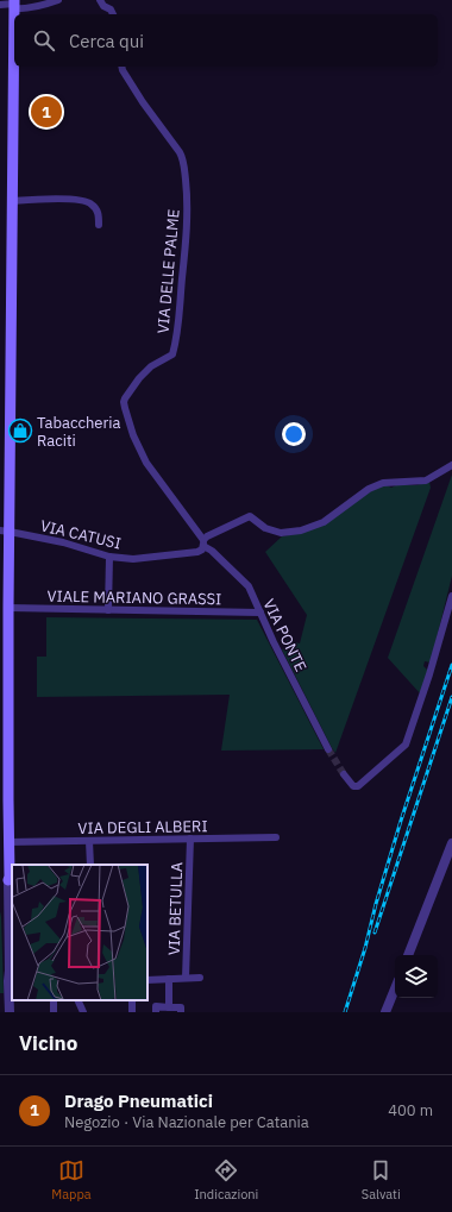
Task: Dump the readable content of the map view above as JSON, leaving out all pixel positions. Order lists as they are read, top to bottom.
{
  "streets": {
    "street": [
      "VIA DELLE PALME",
      "VIA CATUSI",
      "VIALE MARIANO GRASSI",
      "VIA PONTE",
      "VIA DEGLI ALBERI",
      "VIA BETULLA"
    ]
  },
  "crossings": [
    ["VIA DELLE PALME", "VIA CATUSI"],
    ["VIA DELLE PALME", "VIA PONTE"],
    ["VIA CATUSI", "VIA PONTE"],
    ["VIALE MARIANO GRASSI", "VIA PONTE"],
    ["VIA DEGLI ALBERI", "VIA BETULLA"]
  ],
  "places": {
    "shop": ["Tabaccheria Raciti"]
  },
  "page": {
    "search": "Cerca qui",
    "pins": "1",
    "heading": "Vicino",
    "list": [
      {
        "mark": "1",
        "name": "Drago Pneumatici",
        "note": "Negozio · Via Nazionale per Catania",
        "value": "400 m"
      }
    ],
    "nav": ["Mappa", "Indicazioni", "Salvati"]
  }
}
